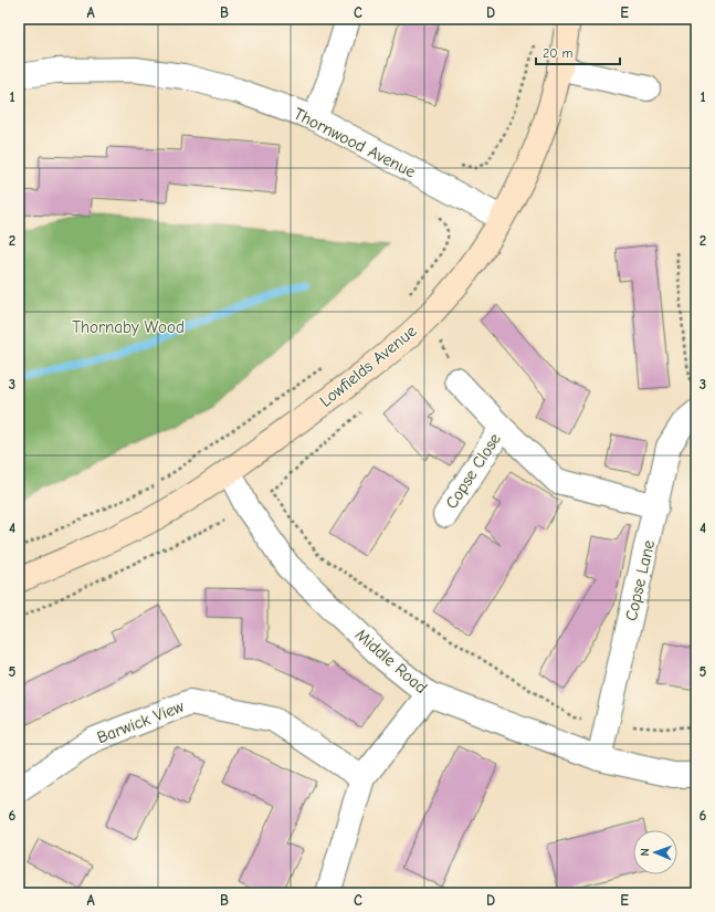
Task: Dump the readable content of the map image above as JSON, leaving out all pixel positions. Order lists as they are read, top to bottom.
{
  "streets": {
    "street": [
      "Thornwood Avenue",
      "Lowfields Avenue",
      "Copse Close",
      "Copse Lane",
      "Middle Road",
      "Barwick View"
    ]
  },
  "crossings": [
    ["Thornwood Avenue", "Lowfields Avenue"],
    ["Lowfields Avenue", "Middle Road"],
    ["Copse Close", "Copse Lane"],
    ["Copse Lane", "Middle Road"]
  ],
  "parks": ["Thornaby Wood"],
  "scale_bar": "20 m",
  "north": "left",
  "grid": {
    "columns": [
      "A",
      "B",
      "C",
      "D",
      "E"
    ],
    "rows": [
      "1",
      "2",
      "3",
      "4",
      "5",
      "6"
    ]
  }
}
